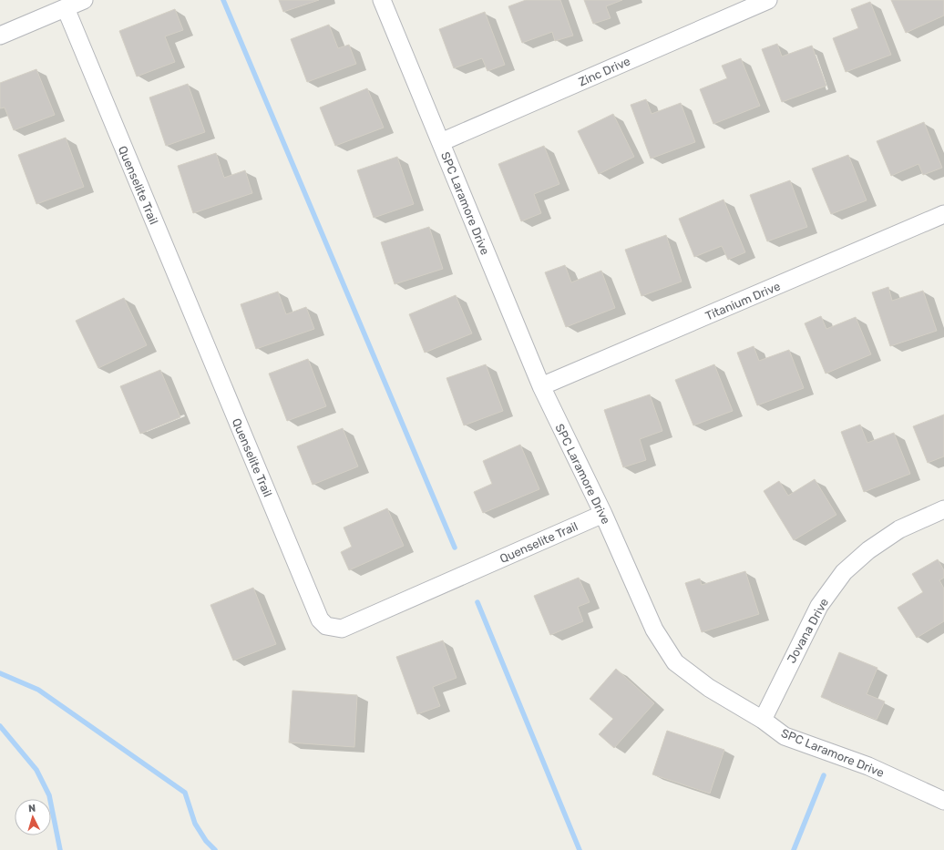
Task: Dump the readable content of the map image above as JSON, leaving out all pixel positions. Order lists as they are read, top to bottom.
{
  "streets": {
    "street": [
      "Zinc Drive",
      "Quenselite Trail",
      "SPC Laramore Drive",
      "Titanium Drive",
      "Jovana Drive"
    ]
  },
  "crossings": [
    ["Zinc Drive", "SPC Laramore Drive"],
    ["Quenselite Trail", "SPC Laramore Drive"],
    ["SPC Laramore Drive", "Titanium Drive"],
    ["SPC Laramore Drive", "Jovana Drive"]
  ],
  "north": "top"
}
